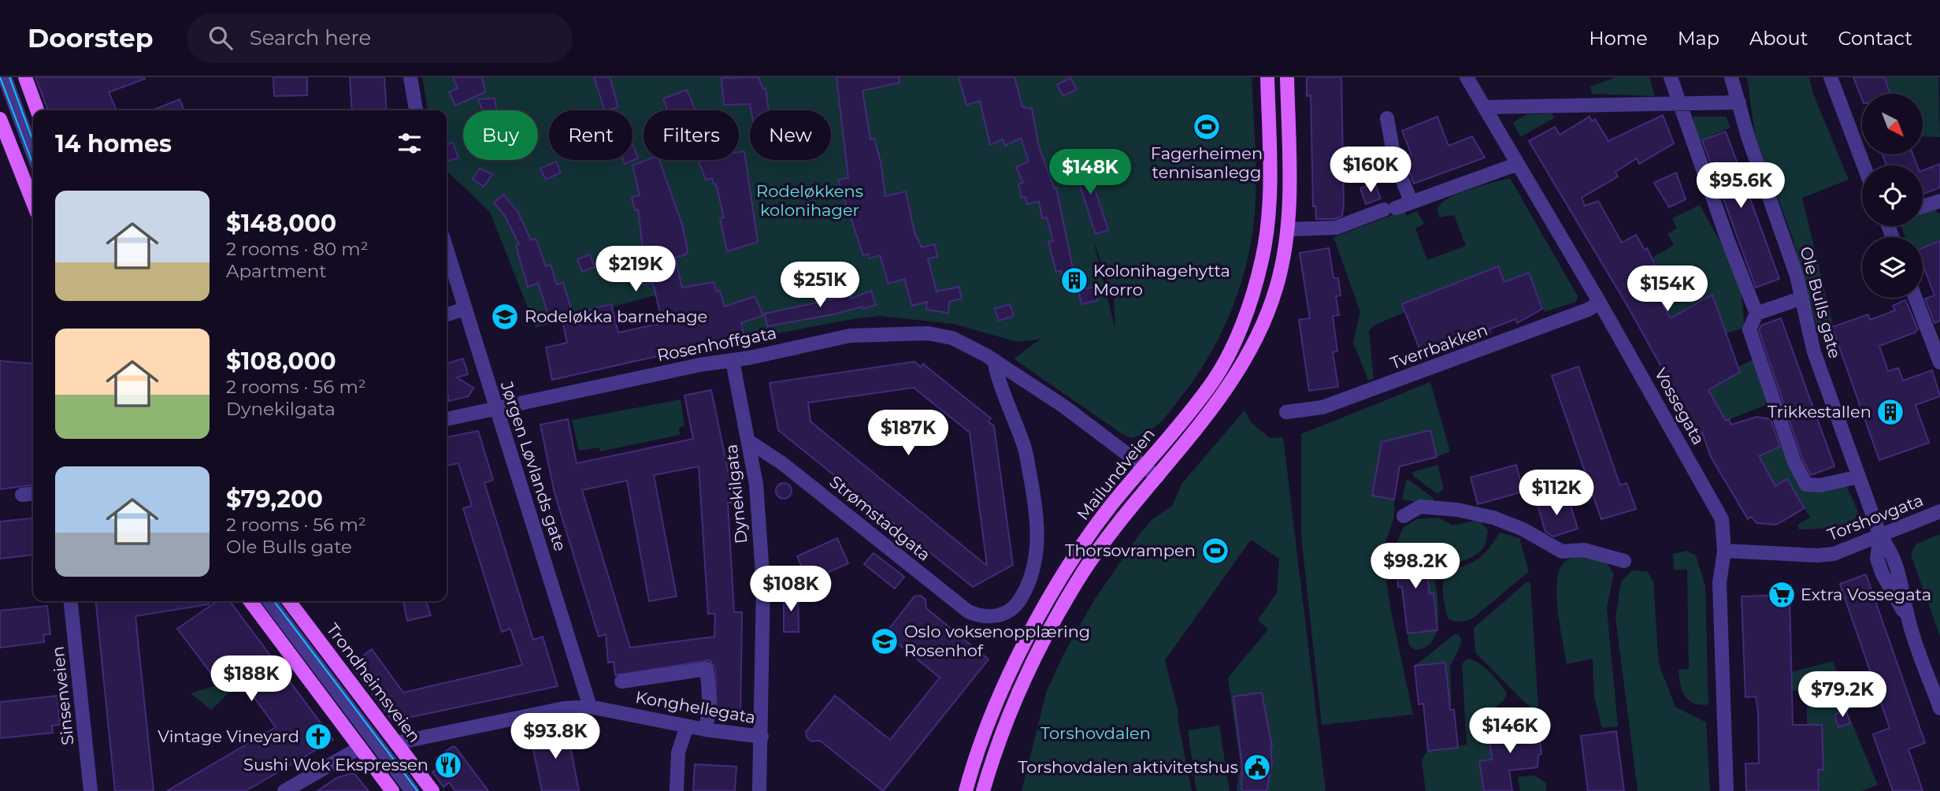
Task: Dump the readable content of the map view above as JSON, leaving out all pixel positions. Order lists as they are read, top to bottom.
{
  "streets": {
    "main road": ["Mailundveien", "Trondheimsveien"],
    "street": [
      "Ole Bulls gate",
      "Rosenhoffgata",
      "Tverrbakken",
      "Vossegata",
      "Jørgen Løvlands gate",
      "Dynekilgata",
      "Torshovgata",
      "Strømstadgata",
      "Sinsenveien",
      "Konghellegata"
    ]
  },
  "crossings": [
    ["Ole Bulls gate", "Torshovgata"],
    ["Rosenhoffgata", "Jørgen Løvlands gate"],
    ["Rosenhoffgata", "Mailundveien"],
    ["Rosenhoffgata", "Dynekilgata"],
    ["Rosenhoffgata", "Strømstadgata"],
    ["Tverrbakken", "Vossegata"],
    ["Vossegata", "Torshovgata"],
    ["Jørgen Løvlands gate", "Konghellegata"],
    ["Dynekilgata", "Strømstadgata"],
    ["Dynekilgata", "Konghellegata"],
    ["Trondheimsveien", "Konghellegata"]
  ],
  "parks": ["Rodeløkkens kolonihager", "Torshovdalen"],
  "places": {
    "sports": ["Fagerheimen tennisanlegg", "Thorsovrampen"],
    "building": ["Kolonihagehytta Morro", "Trikkestallen"],
    "school or university": ["Rodeløkka barnehage", "Oslo voksenopplæring Rosenhof"],
    "supermarket": ["Extra Vossegata"],
    "church": ["Vintage Vineyard"],
    "restaurant": ["Sushi Wok Ekspressen"],
    "public building": ["Torshovdalen aktivitetshus"]
  },
  "north": "bottom right",
  "page": {
    "header": "Doorstep",
    "search": "Search here",
    "nav": [
      "Home",
      "Map",
      "About",
      "Contact"
    ],
    "chip": [
      "Buy",
      "Rent",
      "Filters",
      "New"
    ],
    "heading": "14 homes",
    "price": [
      "$160K",
      "$148K",
      "$95.6K",
      "$219K",
      "$251K",
      "$154K",
      "$187K",
      "$112K",
      "$98.2K",
      "$108K",
      "$188K",
      "$79.2K",
      "$146K",
      "$93.8K"
    ],
    "list": [
      {
        "name": "$148,000",
        "note": "2 rooms · 80 m² · Apartment"
      },
      {
        "name": "$108,000",
        "note": "2 rooms · 56 m² · Dynekilgata"
      },
      {
        "name": "$79,200",
        "note": "2 rooms · 56 m² · Ole Bulls gate"
      }
    ]
  }
}
